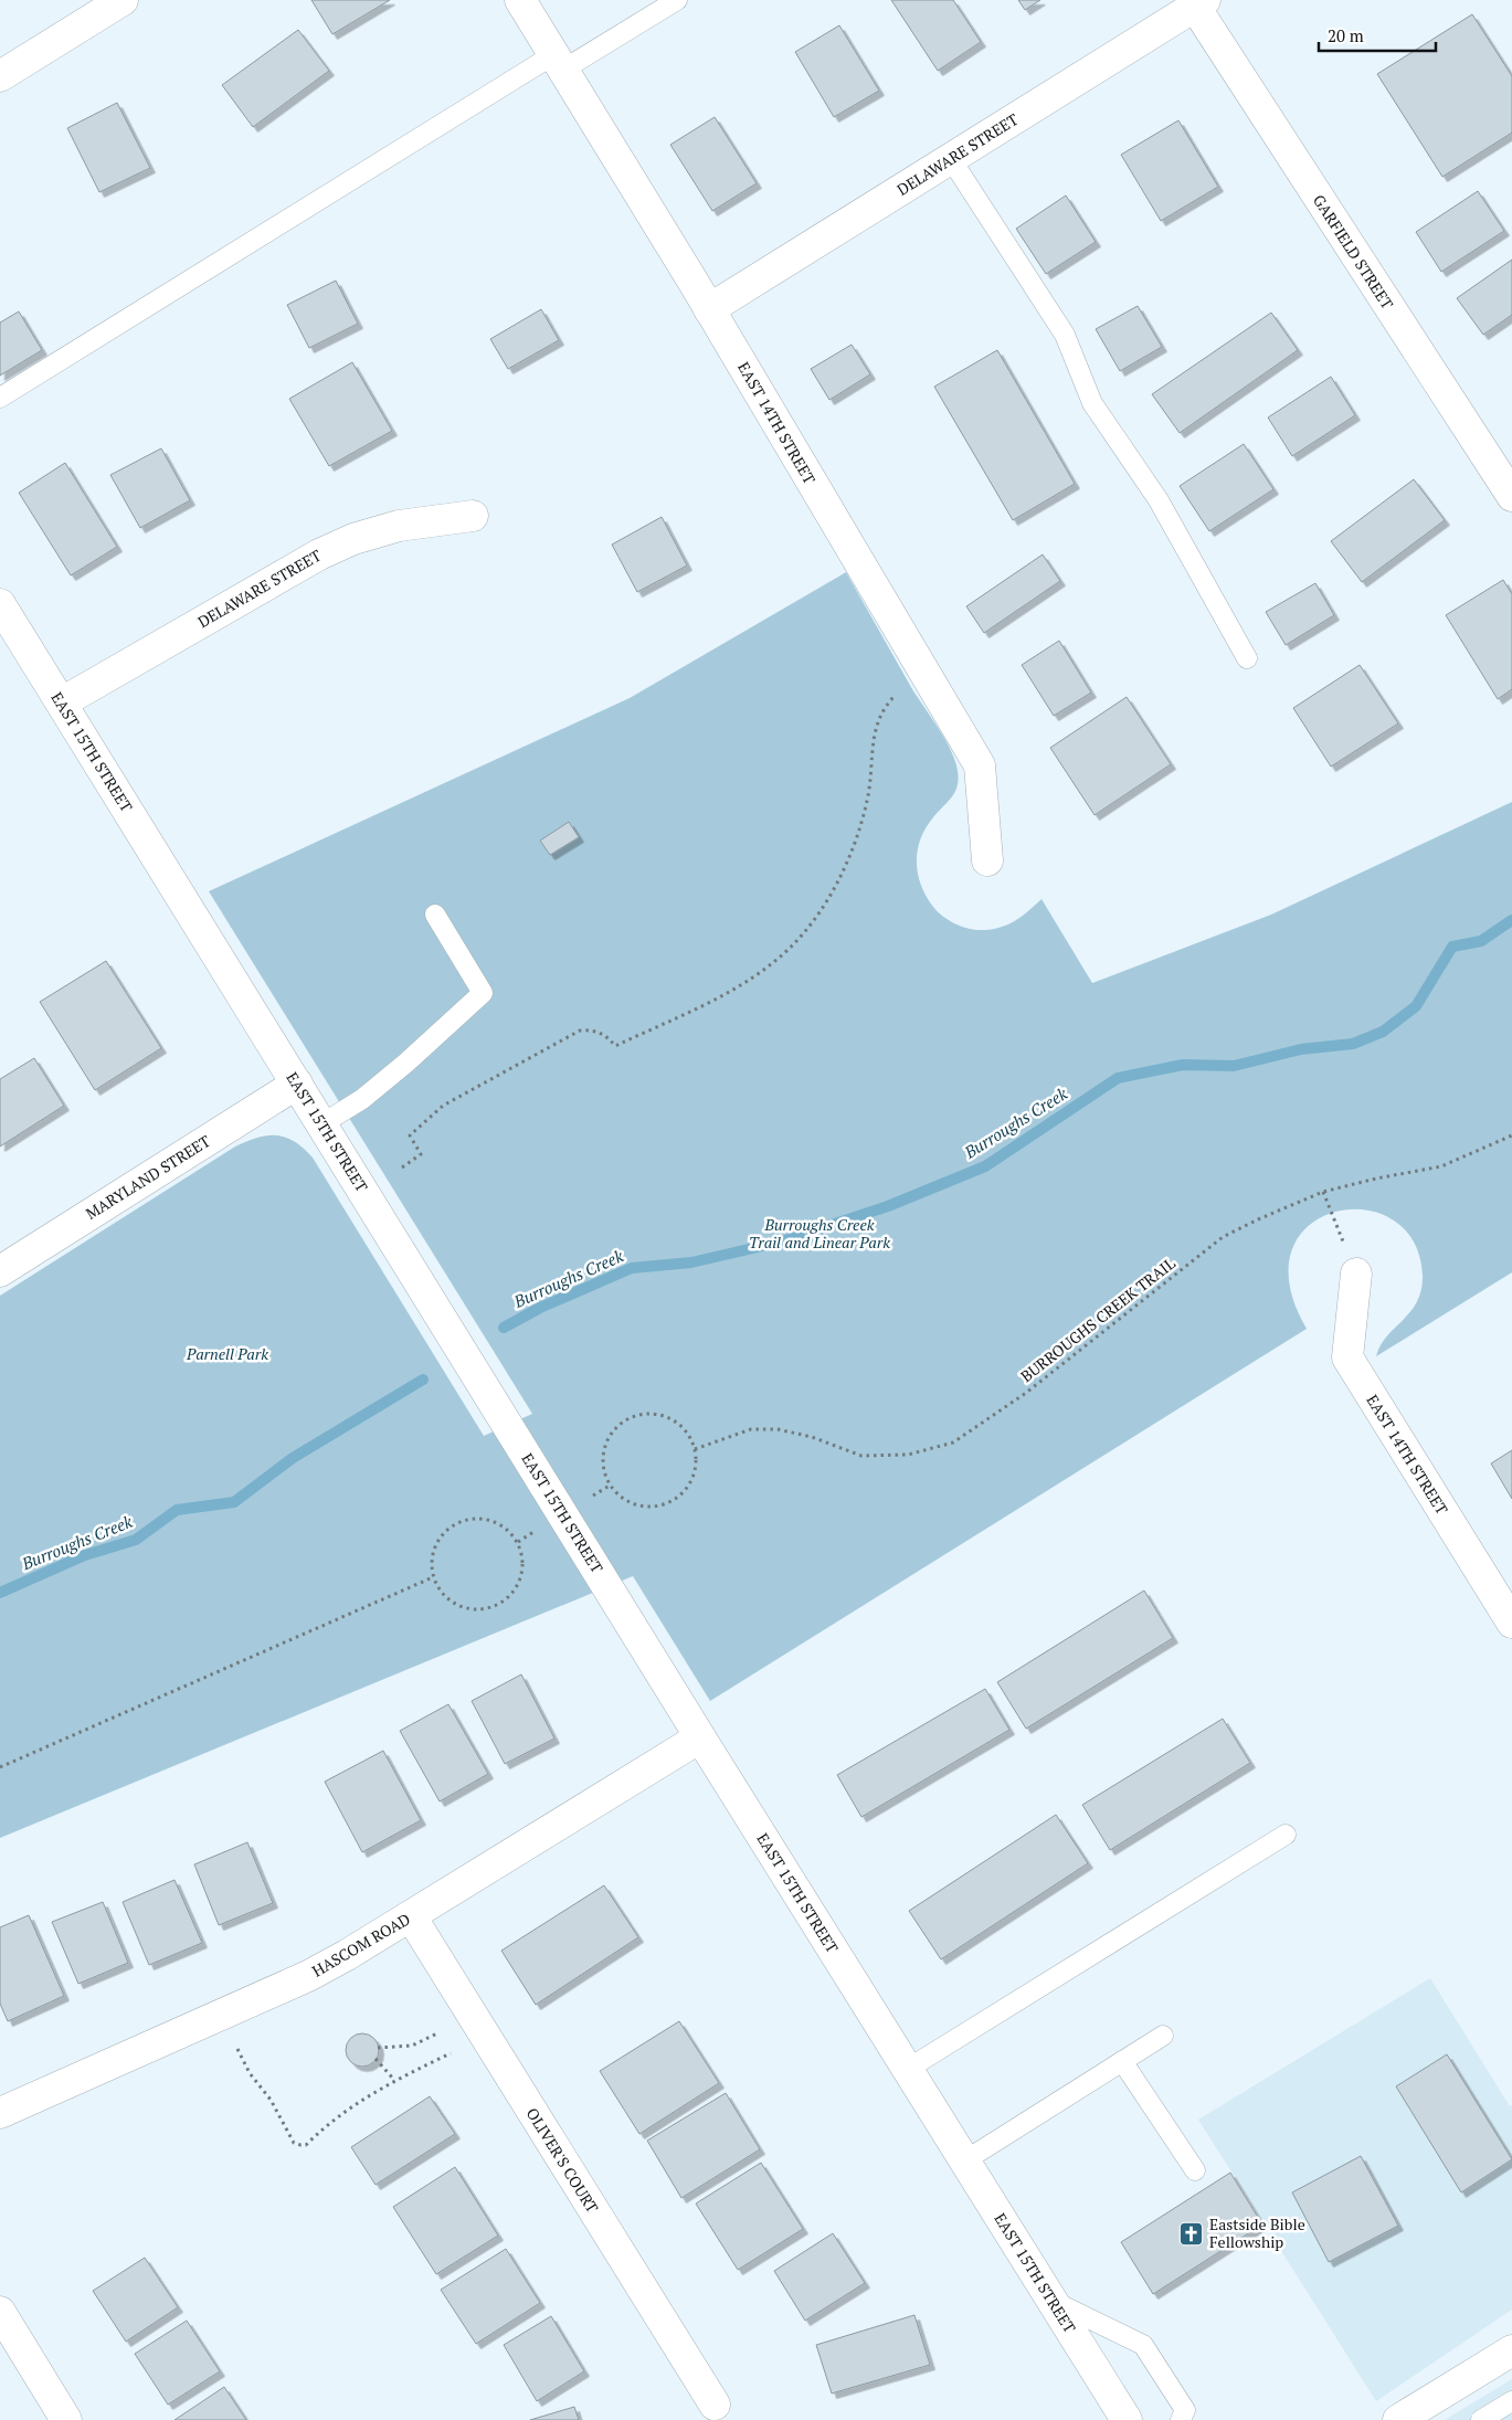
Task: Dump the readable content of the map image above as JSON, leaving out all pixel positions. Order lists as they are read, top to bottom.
{
  "streets": {
    "street": [
      "DELAWARE STREET",
      "GARFIELD STREET",
      "EAST 14TH STREET",
      "EAST 15TH STREET",
      "MARYLAND STREET",
      "HASCOM ROAD",
      "OLIVER'S COURT"
    ],
    "path": ["BURROUGHS CREEK TRAIL"]
  },
  "crossings": [
    ["DELAWARE STREET", "GARFIELD STREET"],
    ["DELAWARE STREET", "EAST 14TH STREET"],
    ["DELAWARE STREET", "EAST 15TH STREET"],
    ["EAST 15TH STREET", "MARYLAND STREET"],
    ["EAST 15TH STREET", "HASCOM ROAD"],
    ["HASCOM ROAD", "OLIVER'S COURT"]
  ],
  "water": ["Burroughs Creek"],
  "parks": ["Burroughs Creek Trail and Linear Park", "Parnell Park"],
  "places": {
    "church": ["Eastside Bible Fellowship"]
  },
  "scale_bar": "20 m"
}
